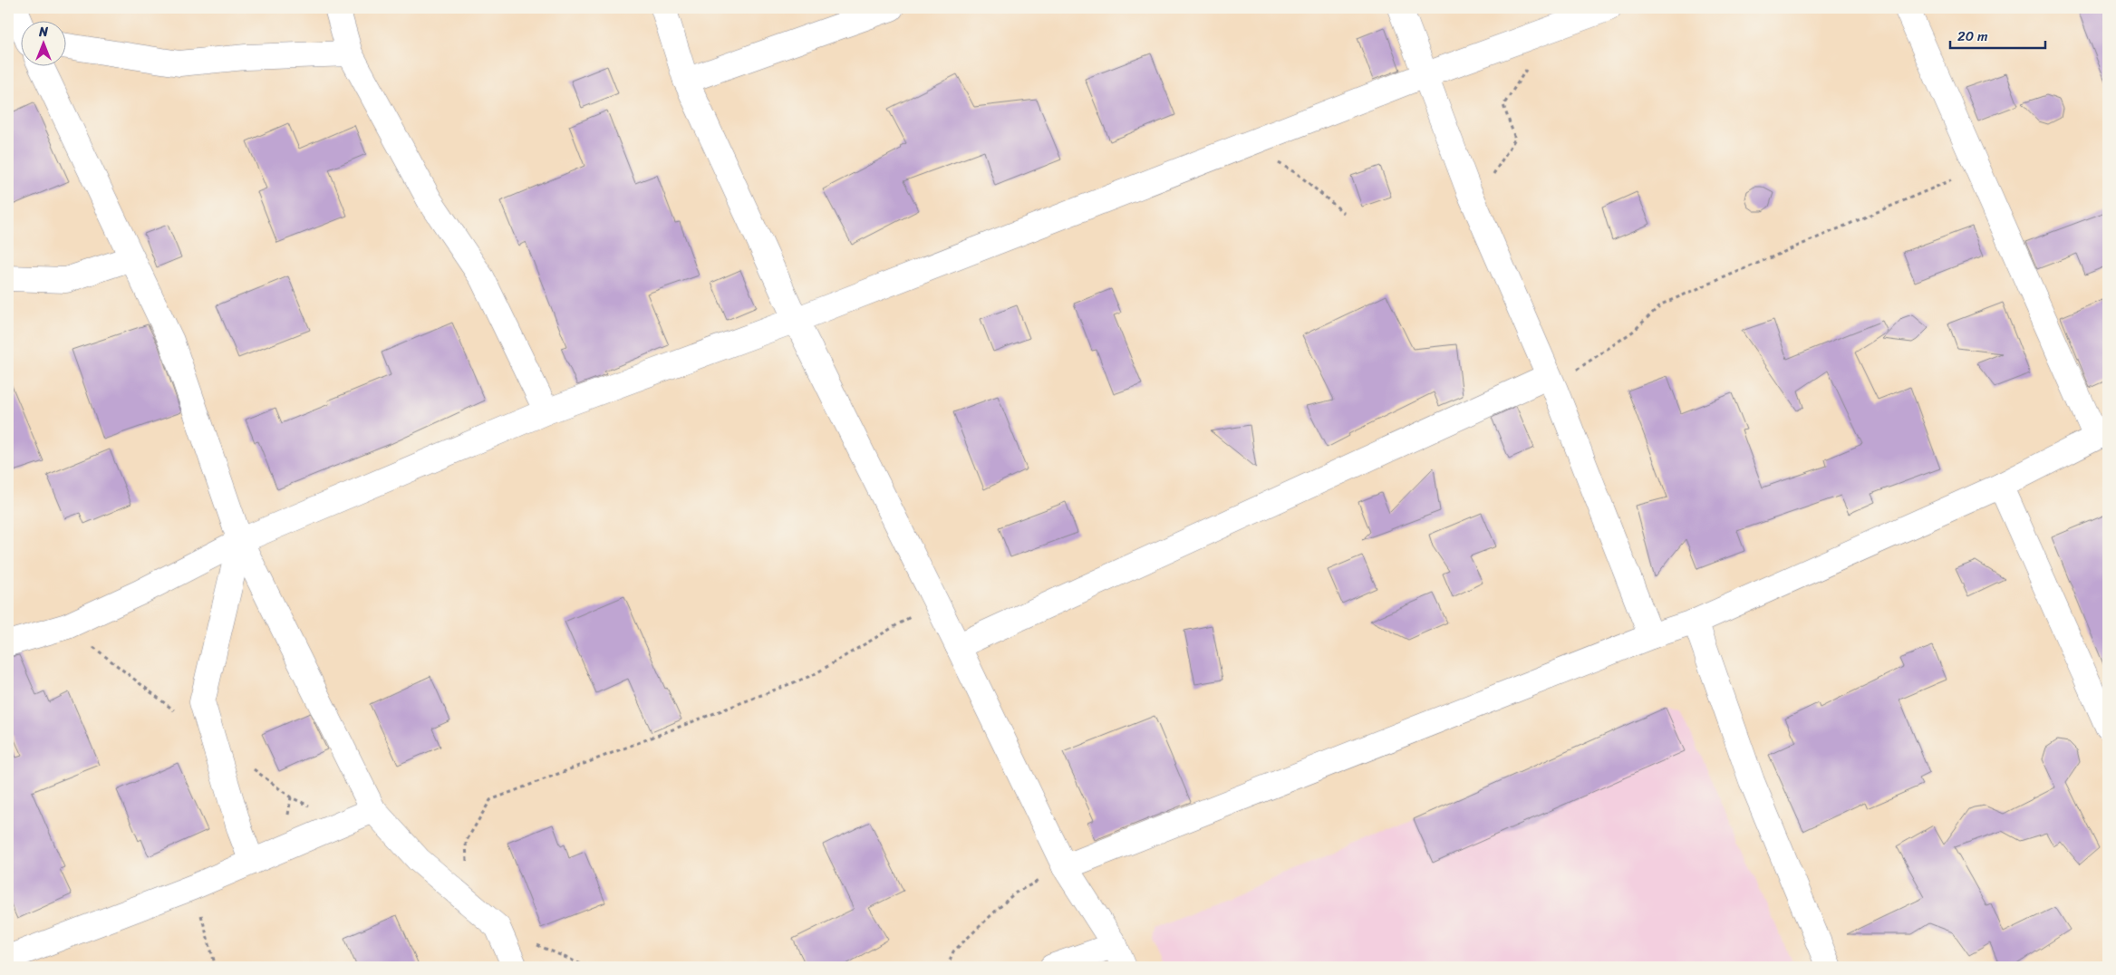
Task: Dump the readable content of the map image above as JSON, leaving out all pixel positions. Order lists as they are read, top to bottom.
{
  "scale_bar": "20 m",
  "north": "top"
}
